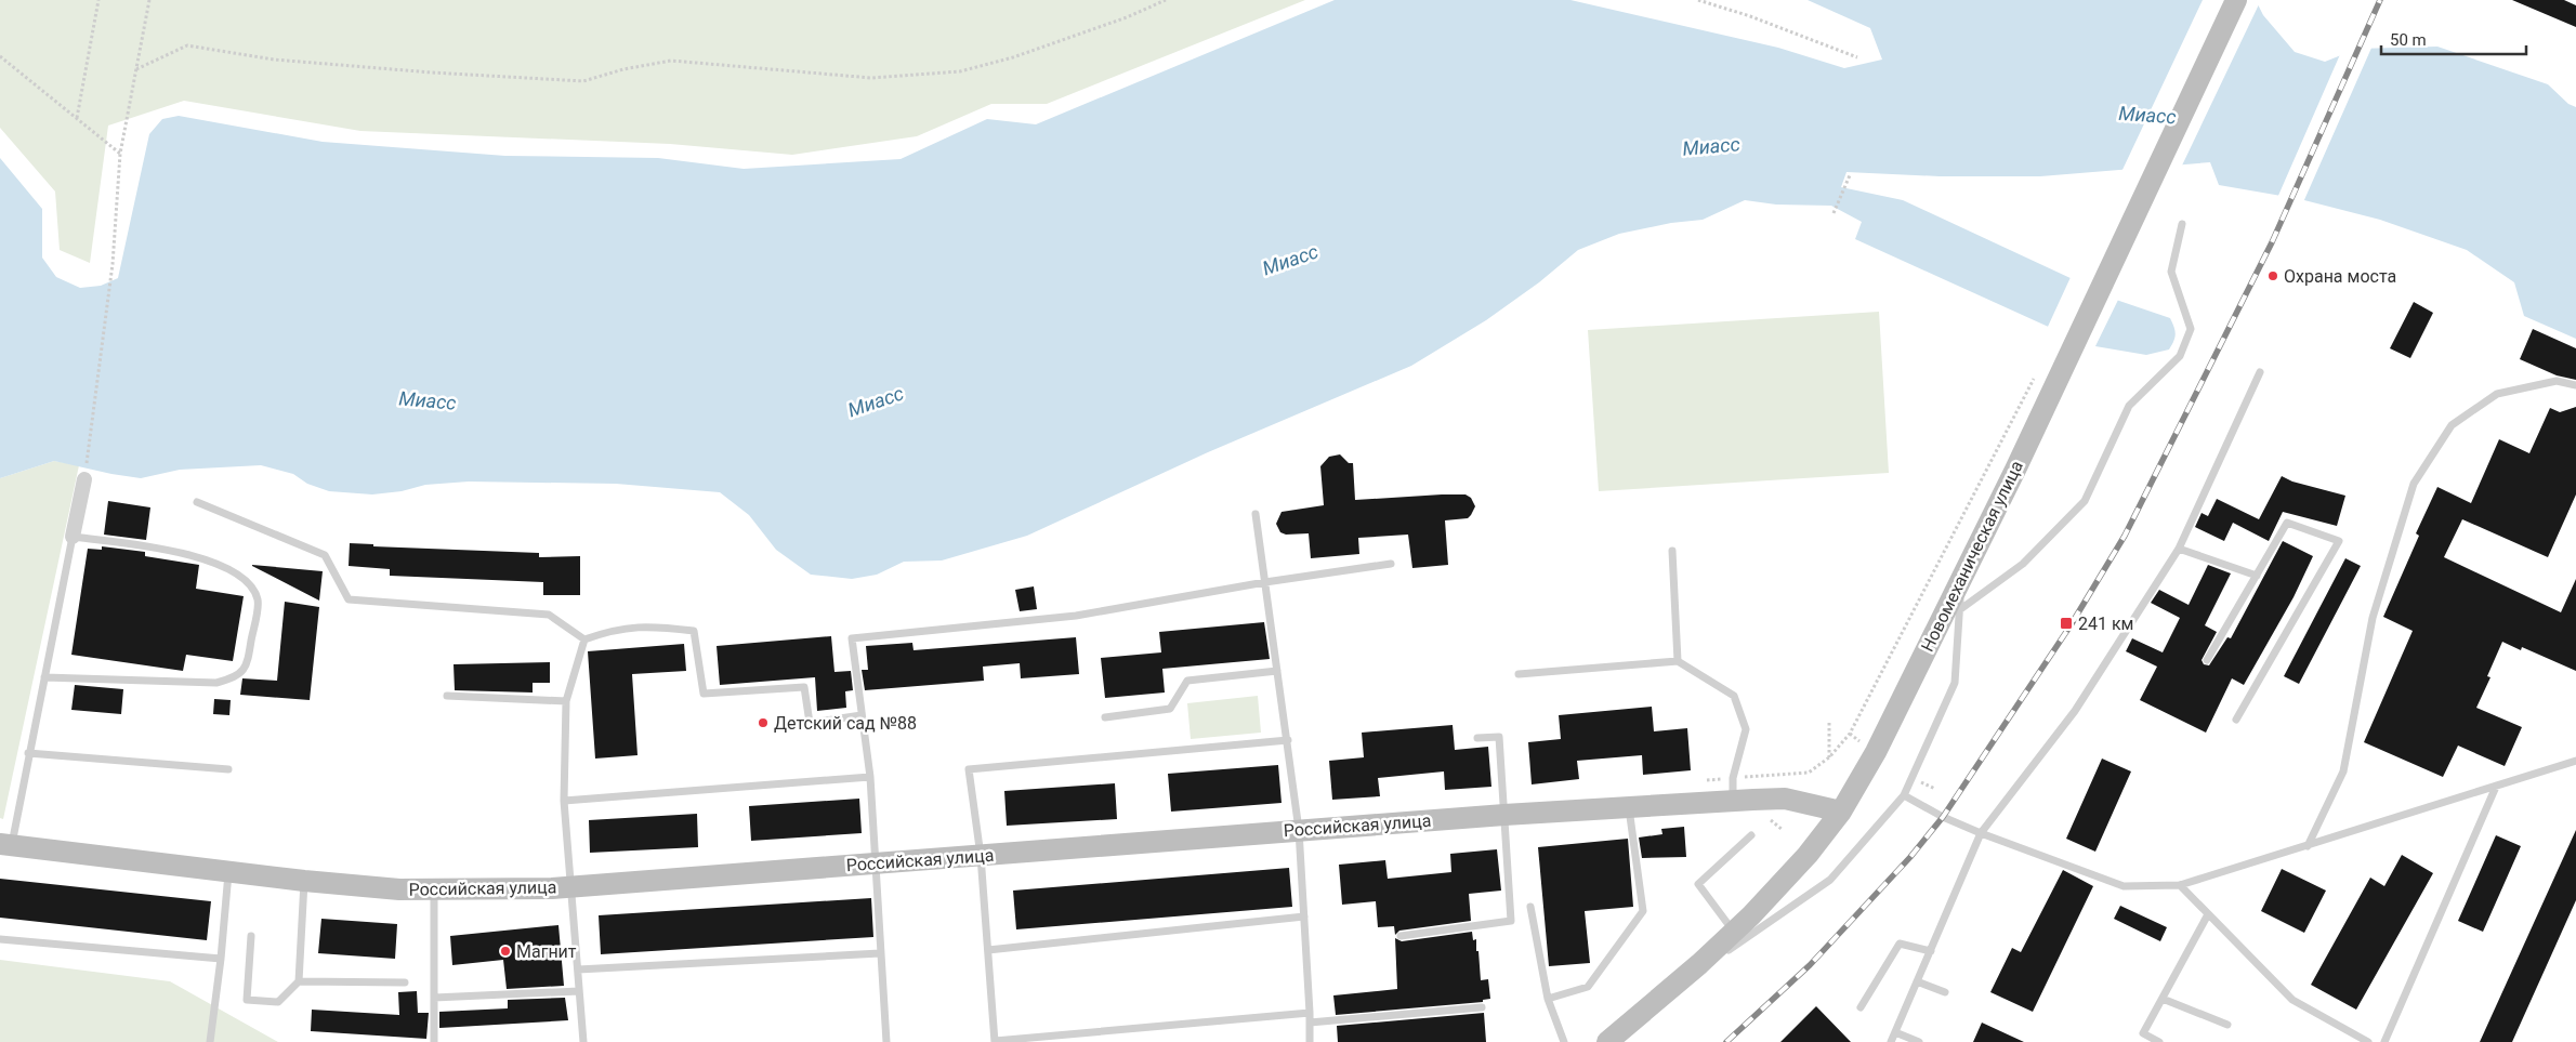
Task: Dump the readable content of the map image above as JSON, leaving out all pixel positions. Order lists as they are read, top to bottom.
{
  "streets": {
    "main road": ["Новомеханическая улица", "Российская улица"]
  },
  "crossings": [
    ["Новомеханическая улица", "Российская улица"]
  ],
  "water": ["Миасс"],
  "places": {
    "other": ["Охрана моста", "Детский сад №88", "Магнит"],
    "transit": ["241 км"]
  },
  "scale_bar": "50 m"
}
